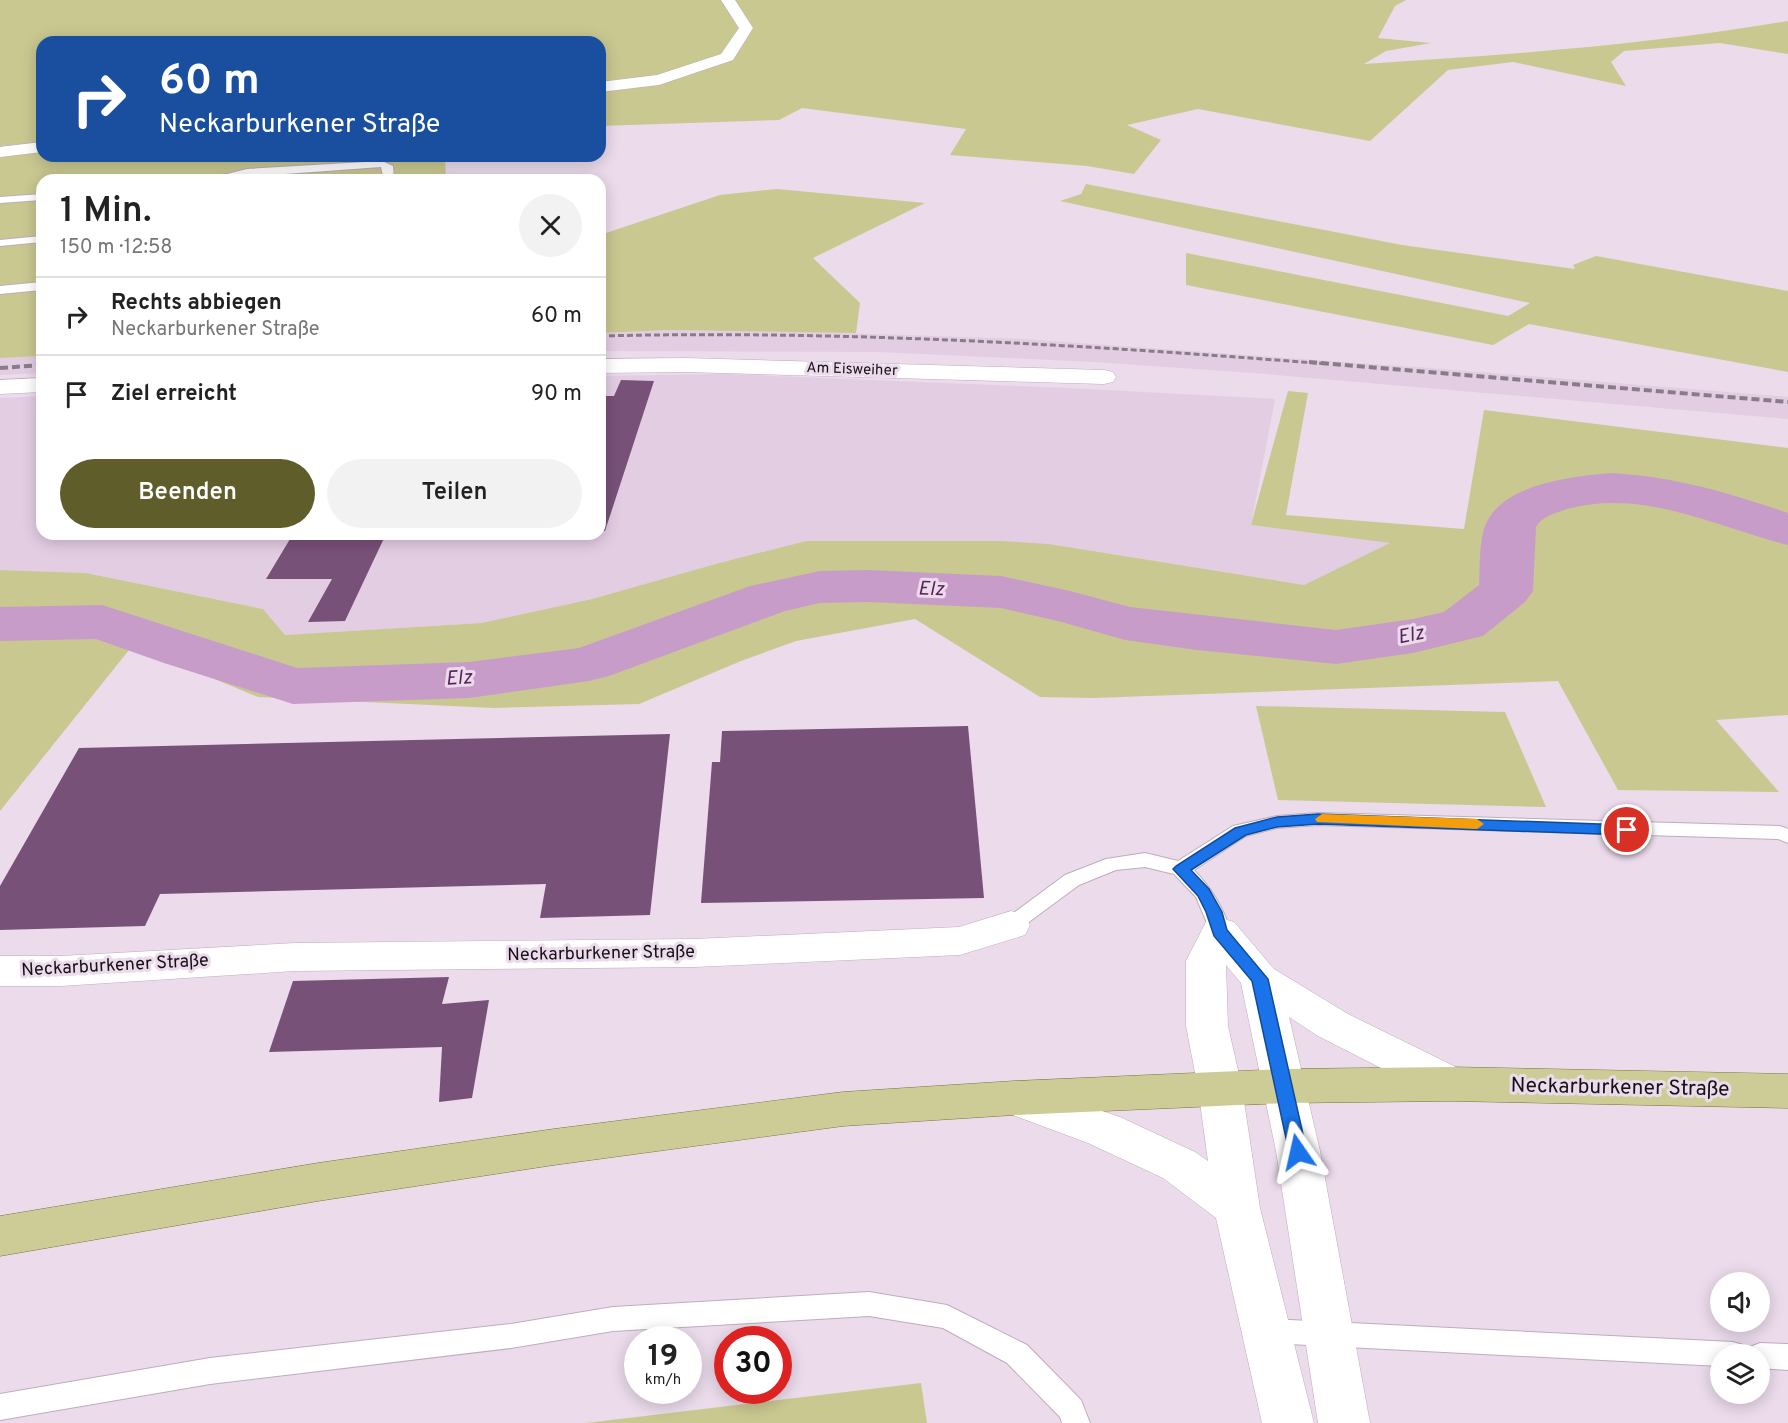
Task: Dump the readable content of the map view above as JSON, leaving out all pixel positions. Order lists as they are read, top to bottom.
{
  "streets": {
    "main road": ["Neckarburkener Straße"],
    "street": ["Am Eisweiher"]
  },
  "water": ["Elz"],
  "page": {
    "turn": ["60 m", "Neckarburkener Straße"],
    "heading": ["1 Min.", "150 m · 12:58"],
    "list": [
      {
        "name": "Rechts abbiegen",
        "note": "Neckarburkener Straße",
        "value": "60 m"
      },
      {
        "name": "Ziel erreicht",
        "value": "90 m"
      }
    ],
    "buttons": ["Beenden", "Teilen"],
    "speed": "19 km/h",
    "limit": "30"
  }
}
